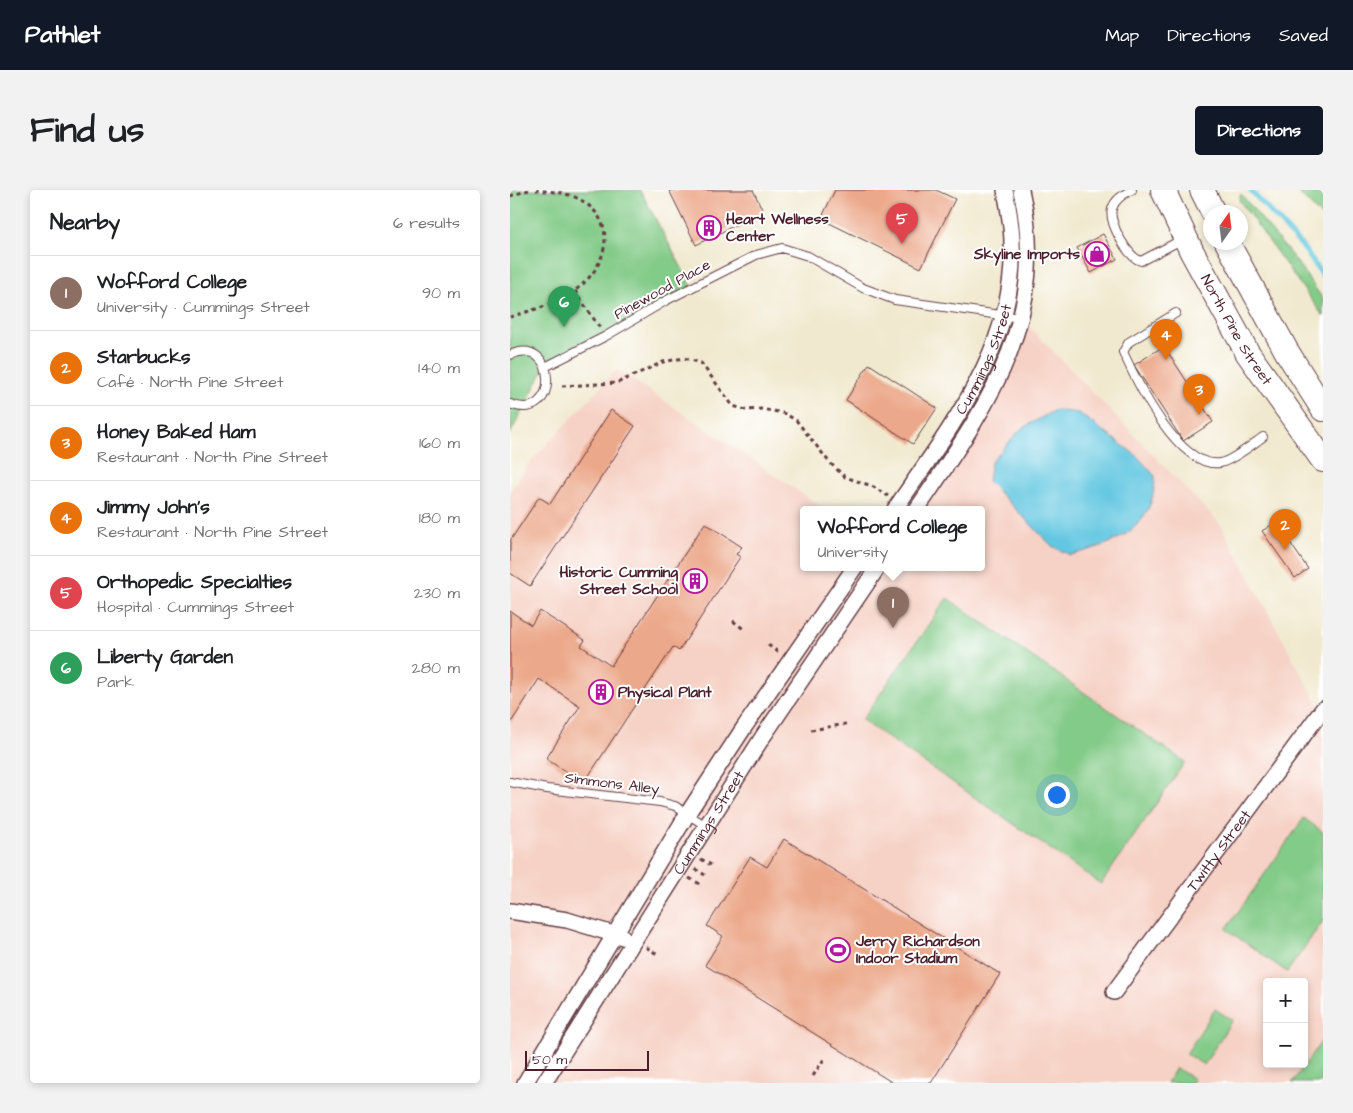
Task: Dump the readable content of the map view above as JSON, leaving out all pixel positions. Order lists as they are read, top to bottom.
{
  "streets": {
    "highway": ["North Pine Street"],
    "street": ["Cummings Street", "Twitty Street"],
    "lane": ["Pinewood Place", "Simmons Alley"]
  },
  "crossings": [
    ["Pinewood Place", "Cummings Street"],
    ["Cummings Street", "Simmons Alley"]
  ],
  "places": {
    "building": ["Heart Wellness Center", "Historic Cumming Street School", "Physical Plant"],
    "shop": ["Skyline Imports"],
    "sports": ["Jerry Richardson Indoor Stadium"]
  },
  "scale_bar": "50 m",
  "north": "top",
  "page": {
    "header": "Pathlet",
    "nav": ["Map", "Directions", "Saved"],
    "title": "Find us",
    "buttons": "Directions",
    "heading": ["Nearby", "6 results"],
    "pins": [
      "5",
      "6",
      "4",
      "3",
      "2",
      "1"
    ],
    "list": [
      {
        "mark": "1",
        "name": "Wofford College",
        "note": "University · Cummings Street",
        "value": "90 m"
      },
      {
        "mark": "2",
        "name": "Starbucks",
        "note": "Café · North Pine Street",
        "value": "140 m"
      },
      {
        "mark": "3",
        "name": "Honey Baked Ham",
        "note": "Restaurant · North Pine Street",
        "value": "160 m"
      },
      {
        "mark": "4",
        "name": "Jimmy John's",
        "note": "Restaurant · North Pine Street",
        "value": "180 m"
      },
      {
        "mark": "5",
        "name": "Orthopedic Specialties",
        "note": "Hospital · Cummings Street",
        "value": "230 m"
      },
      {
        "mark": "6",
        "name": "Liberty Garden",
        "note": "Park",
        "value": "280 m"
      }
    ],
    "popup": ["Wofford College", "University"],
    "map_buttons": ["+", "−"],
    "scale": "50 m"
  }
}
